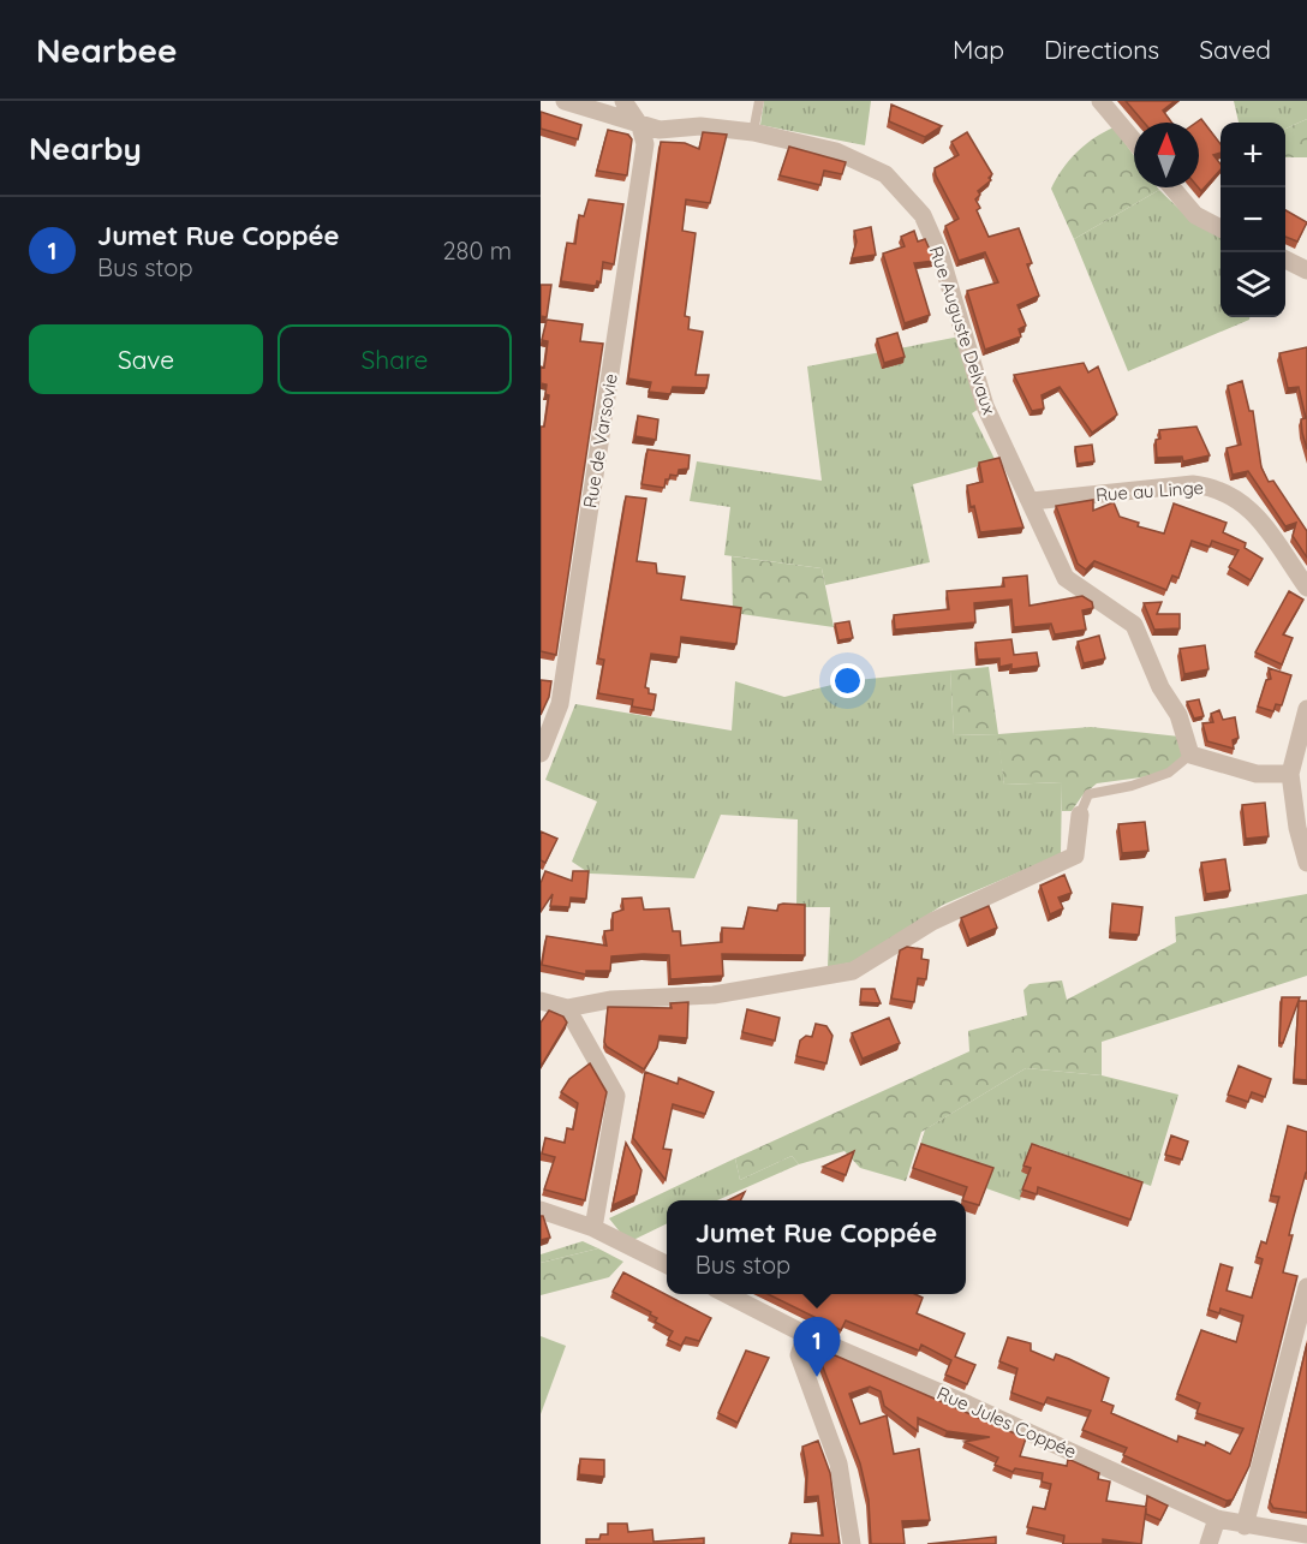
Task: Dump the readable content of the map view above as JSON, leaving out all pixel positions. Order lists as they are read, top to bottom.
{
  "streets": {
    "street": [
      "Rue Auguste Delvaux",
      "Rue de Varsovie",
      "Rue au Linge",
      "Rue Jules Coppée"
    ]
  },
  "crossings": [
    ["Rue Auguste Delvaux", "Rue de Varsovie"],
    ["Rue Auguste Delvaux", "Rue au Linge"]
  ],
  "north": "top",
  "page": {
    "header": "Nearbee",
    "nav": ["Map", "Directions", "Saved"],
    "heading": "Nearby",
    "map_buttons": ["+", "−"],
    "list": [
      {
        "mark": "1",
        "name": "Jumet Rue Coppée",
        "note": "Bus stop",
        "value": "280 m"
      }
    ],
    "buttons": ["Save", "Share"],
    "popup": ["Jumet Rue Coppée", "Bus stop"],
    "pins": "1"
  }
}
